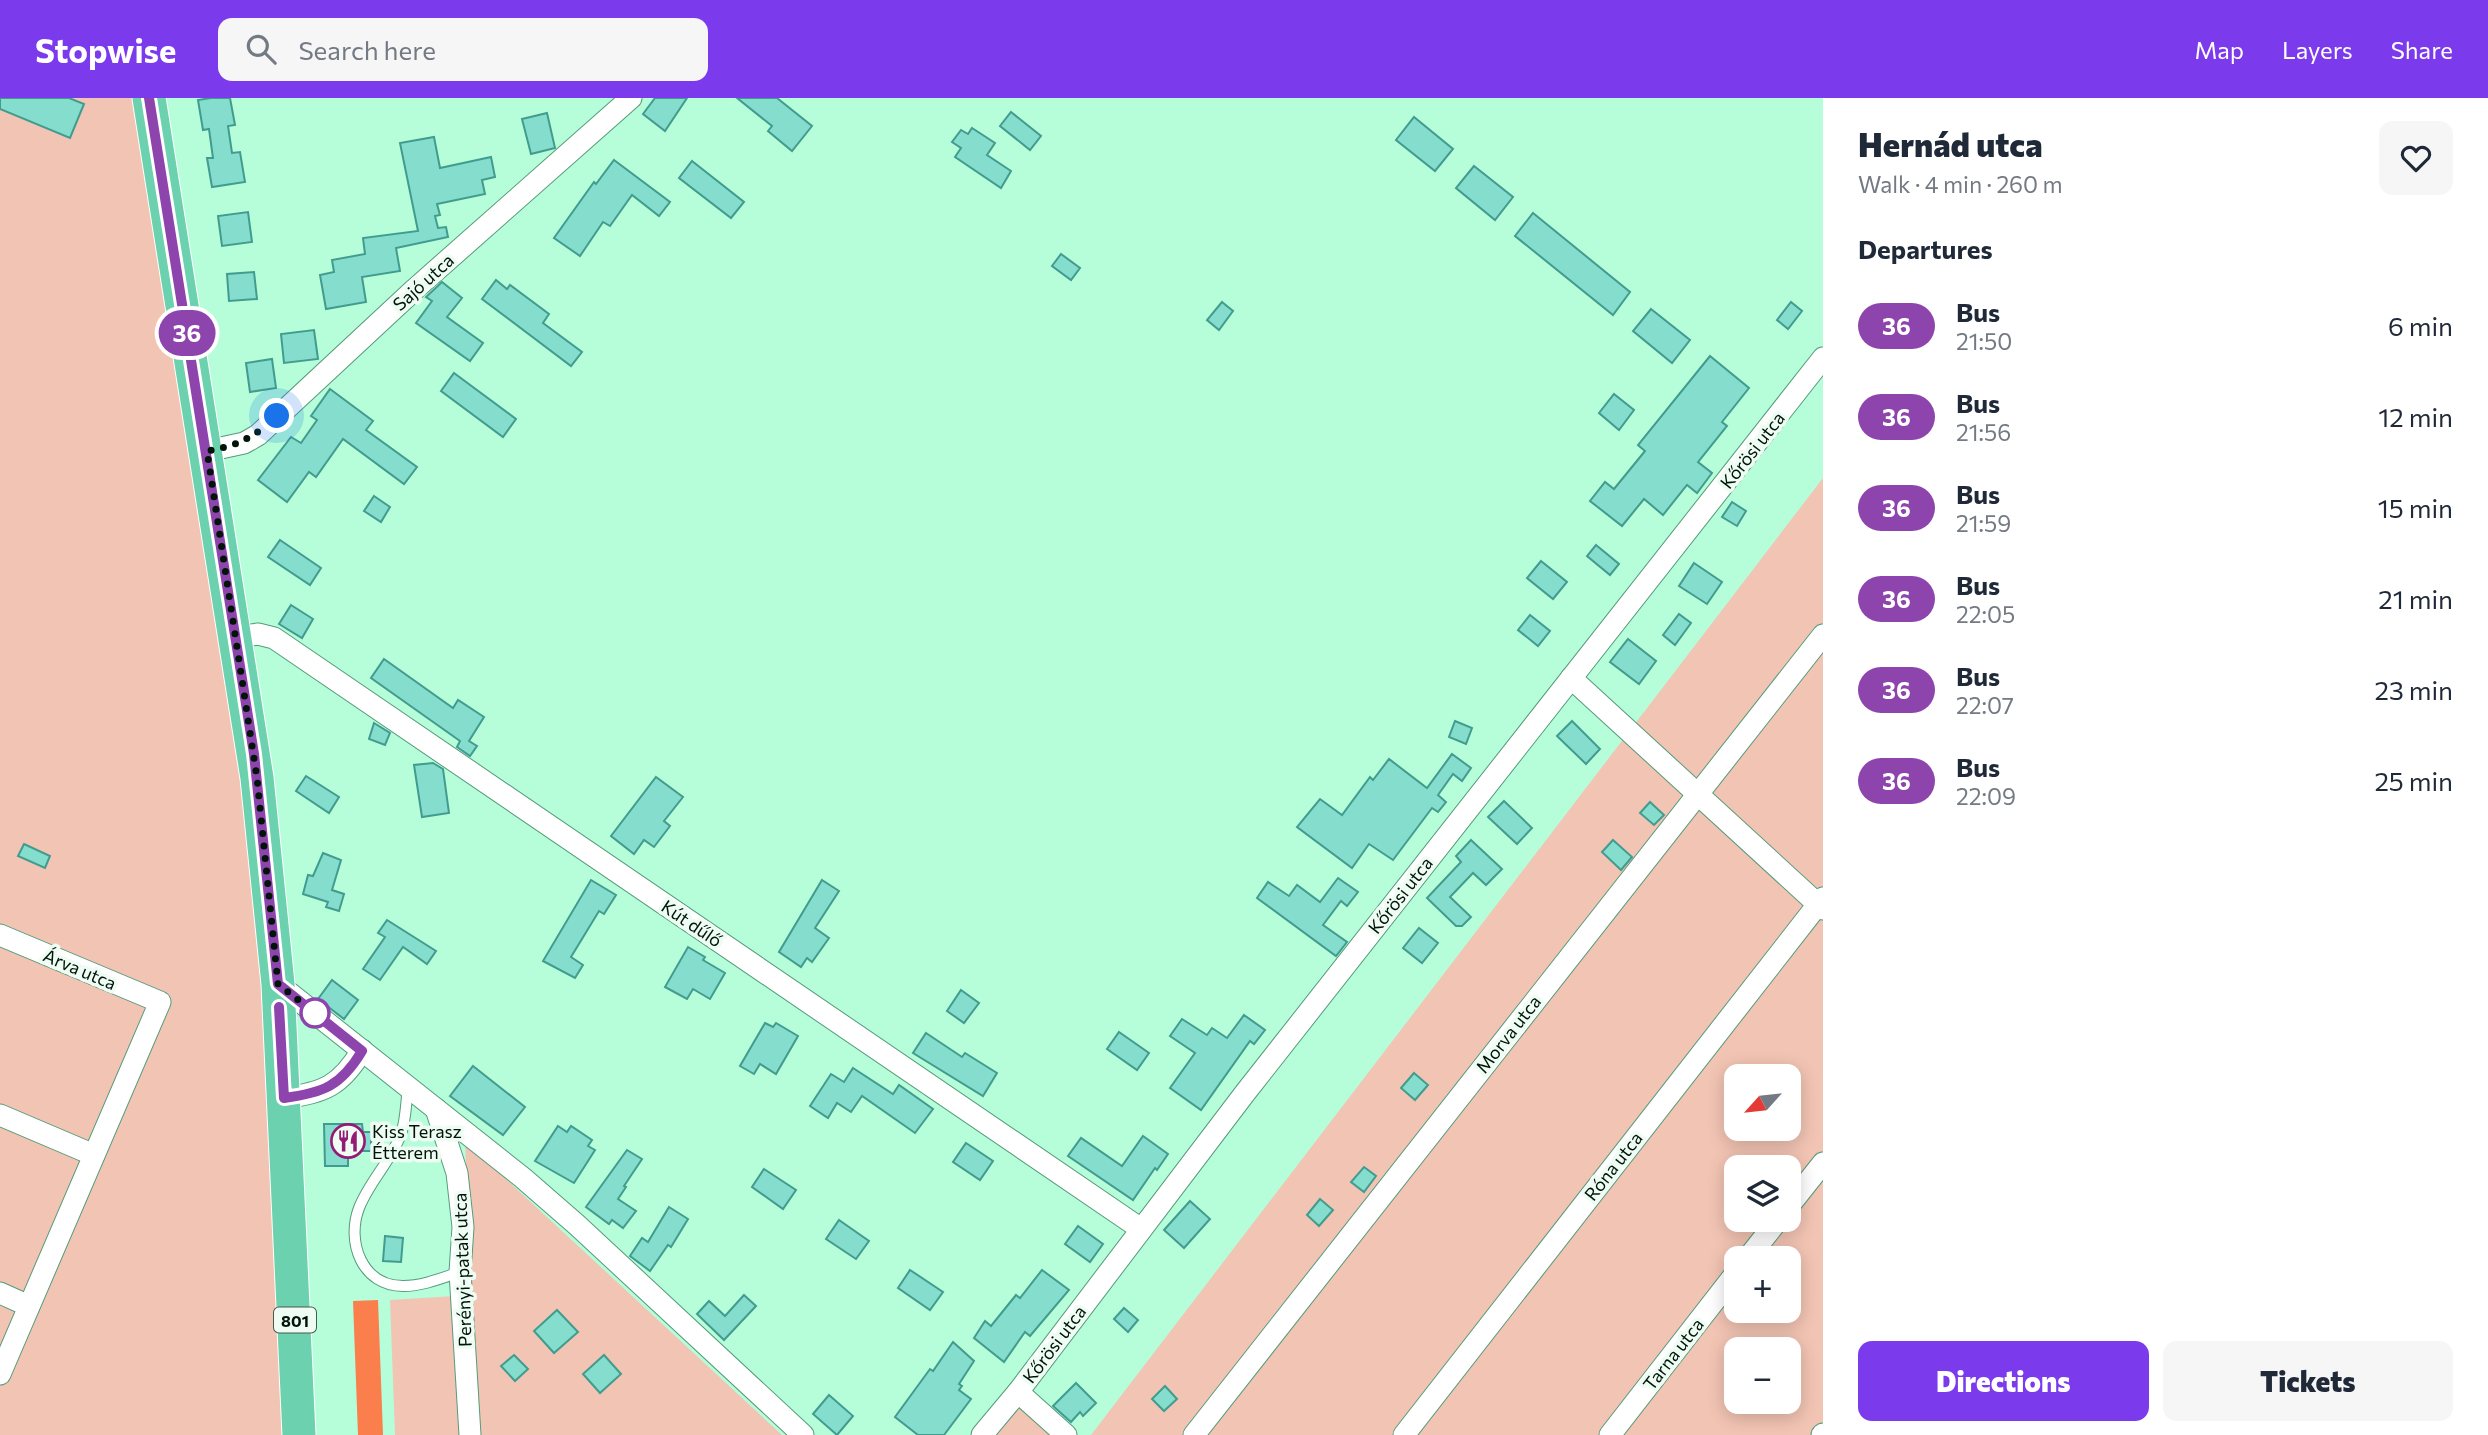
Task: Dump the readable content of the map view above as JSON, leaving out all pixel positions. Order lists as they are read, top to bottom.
{
  "streets": {
    "main road": ["801"],
    "street": [
      "Sajó utca",
      "Kőrösi utca",
      "Kút dűlő",
      "Árva utca",
      "Morva utca",
      "Róna utca",
      "Perényi-patak utca",
      "Tarna utca"
    ]
  },
  "crossings": [
    ["Sajó utca", "801"],
    ["Kőrösi utca", "Kút dűlő"],
    ["Kút dűlő", "801"]
  ],
  "places": {
    "restaurant": ["Kiss Terasz Étterem"]
  },
  "lines": ["bus line 36"],
  "north": "bottom left",
  "page": {
    "header": "Stopwise",
    "search": "Search here",
    "nav": ["Map", "Layers", "Share"],
    "on_map": "36",
    "heading": [
      ["Hernád utca", "Walk · 4 min · 260 m"],
      "Departures"
    ],
    "list": [
      {
        "mark": "36",
        "name": "Bus",
        "note": "21:50",
        "value": "6 min"
      },
      {
        "mark": "36",
        "name": "Bus",
        "note": "21:56",
        "value": "12 min"
      },
      {
        "mark": "36",
        "name": "Bus",
        "note": "21:59",
        "value": "15 min"
      },
      {
        "mark": "36",
        "name": "Bus",
        "note": "22:05",
        "value": "21 min"
      },
      {
        "mark": "36",
        "name": "Bus",
        "note": "22:07",
        "value": "23 min"
      },
      {
        "mark": "36",
        "name": "Bus",
        "note": "22:09",
        "value": "25 min"
      }
    ],
    "map_buttons": ["+", "−"],
    "buttons": ["Directions", "Tickets"]
  }
}
